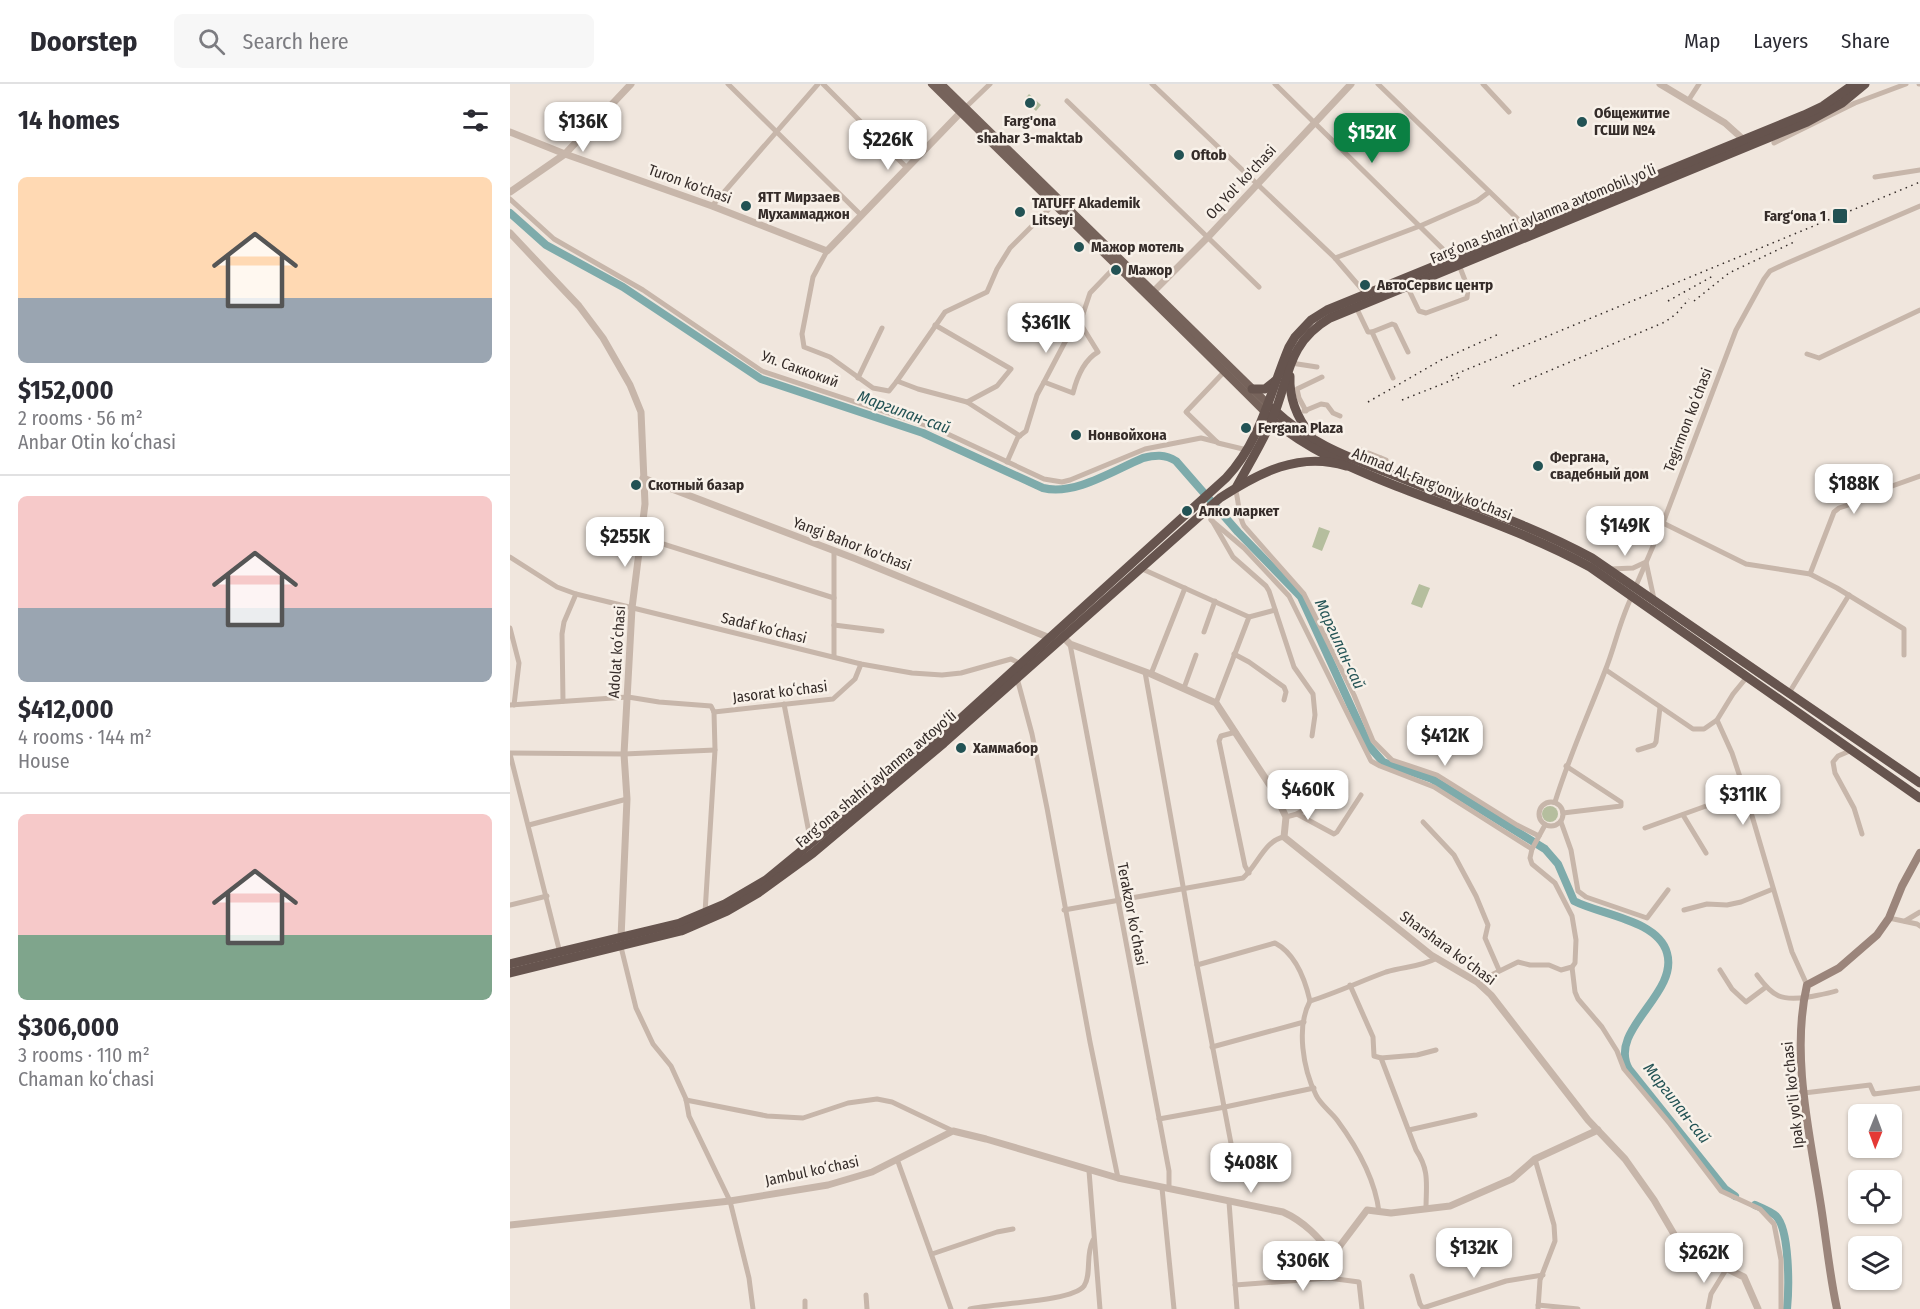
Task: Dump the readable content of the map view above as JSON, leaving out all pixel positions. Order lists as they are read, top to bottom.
{
  "streets": {
    "highway": ["Fargʻona shahri aylanma avtomobil yoʻli", "Ahmad Al-Farg'oniy ko'chasi", "Farg‘ona shahri aylanma avtoyo‘li"],
    "main road": ["Ipak yo'li ko'chasi"],
    "street": [
      "Oq Yol' ko'chasi",
      "Turon ko'chasi",
      "Ул. Саккокий",
      "Tegirmon koʻchasi",
      "Yangi Bahor ko'chasi",
      "Sadaf koʻchasi",
      "Adolat koʻchasi",
      "Jasorat koʻchasi",
      "Terakzor koʻchasi",
      "Sharshara koʻchasi",
      "Jambul koʻchasi"
    ]
  },
  "crossings": [
    ["Oq Yol' ko'chasi", "Ahmad Al-Farg'oniy ko'chasi"],
    ["Fargʻona shahri aylanma avtomobil yoʻli", "Ahmad Al-Farg'oniy ko'chasi"],
    ["Tegirmon koʻchasi", "Ahmad Al-Farg'oniy ko'chasi"],
    ["Yangi Bahor ko'chasi", "Adolat koʻchasi"],
    ["Yangi Bahor ko'chasi", "Farg‘ona shahri aylanma avtoyo‘li"],
    ["Sadaf koʻchasi", "Adolat koʻchasi"],
    ["Sadaf koʻchasi", "Jasorat koʻchasi"],
    ["Sadaf koʻchasi", "Farg‘ona shahri aylanma avtoyo‘li"],
    ["Adolat koʻchasi", "Jasorat koʻchasi"],
    ["Adolat koʻchasi", "Farg‘ona shahri aylanma avtoyo‘li"],
    ["Farg‘ona shahri aylanma avtoyo‘li", "Terakzor koʻchasi"]
  ],
  "water": ["Маргилан-сай"],
  "places": {
    "other": [
      "Farg'ona shahar 3-maktab",
      "Общежитие ГСШИ №4",
      "Oftob",
      "ЯТТ Мирзаев Мухаммаджон",
      "TATUFF Akademik Litseyi",
      "Мажор мотель",
      "Мажор",
      "АвтоСервис центр",
      "Fergana Plaza",
      "Нонвойхона",
      "Фергана, свадебный дом",
      "Скотный базар",
      "Алко маркет",
      "Хаммабор"
    ],
    "transit": ["Farg‘ona 1"]
  },
  "north": "bottom",
  "page": {
    "header": "Doorstep",
    "search": "Search here",
    "nav": ["Map", "Layers", "Share"],
    "heading": "14 homes",
    "price": [
      "$136K",
      "$152K",
      "$226K",
      "$361K",
      "$188K",
      "$149K",
      "$255K",
      "$412K",
      "$460K",
      "$311K",
      "$408K",
      "$132K",
      "$262K",
      "$306K"
    ],
    "list": [
      {
        "name": "$152,000",
        "note": "2 rooms · 56 m² · Anbar Otin koʻchasi"
      },
      {
        "name": "$412,000",
        "note": "4 rooms · 144 m² · House"
      },
      {
        "name": "$306,000",
        "note": "3 rooms · 110 m² · Chaman koʻchasi"
      }
    ]
  }
}
